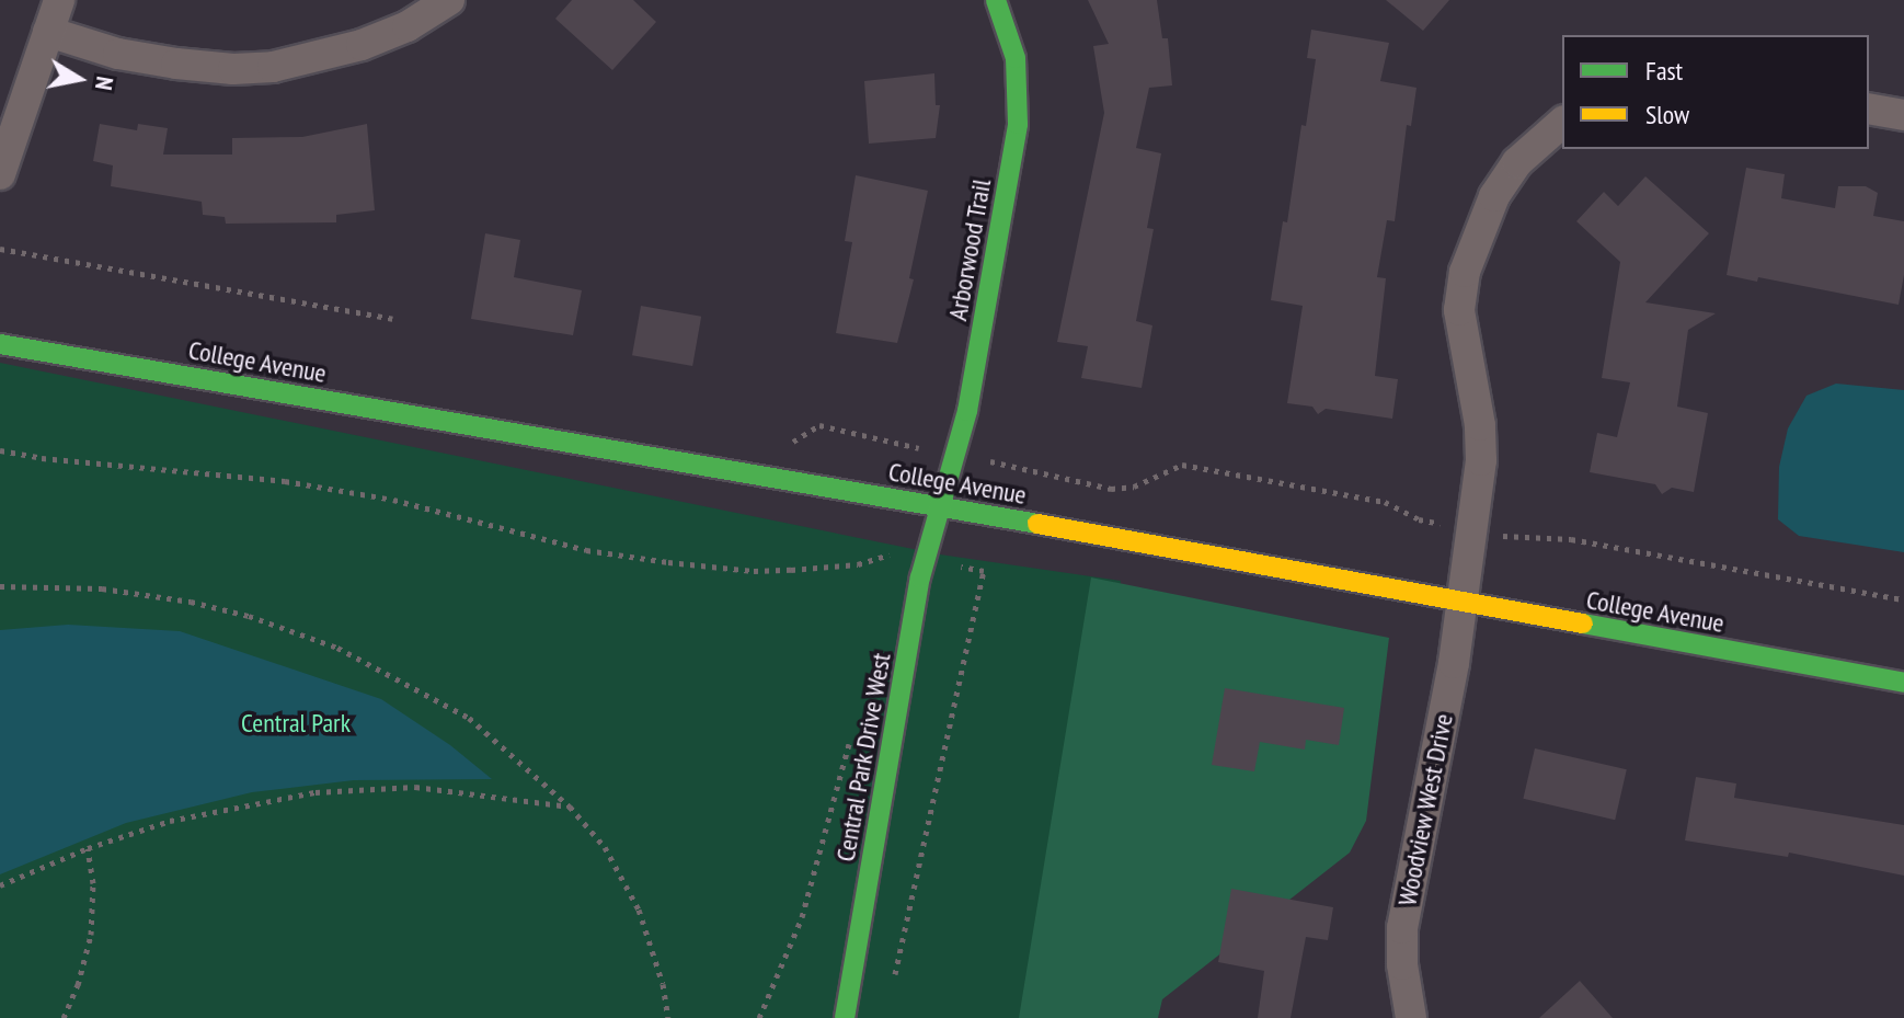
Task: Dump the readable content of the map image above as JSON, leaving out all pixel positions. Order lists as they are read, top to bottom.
{
  "streets": {
    "main road": ["Arborwood Trail", "College Avenue", "Central Park Drive West"],
    "street": ["Woodview West Drive"]
  },
  "crossings": [
    ["Arborwood Trail", "College Avenue"],
    ["Arborwood Trail", "Central Park Drive West"],
    ["College Avenue", "Central Park Drive West"],
    ["College Avenue", "Woodview West Drive"]
  ],
  "parks": ["Central Park"],
  "legend": ["Fast", "Slow"],
  "north": "right"
}
